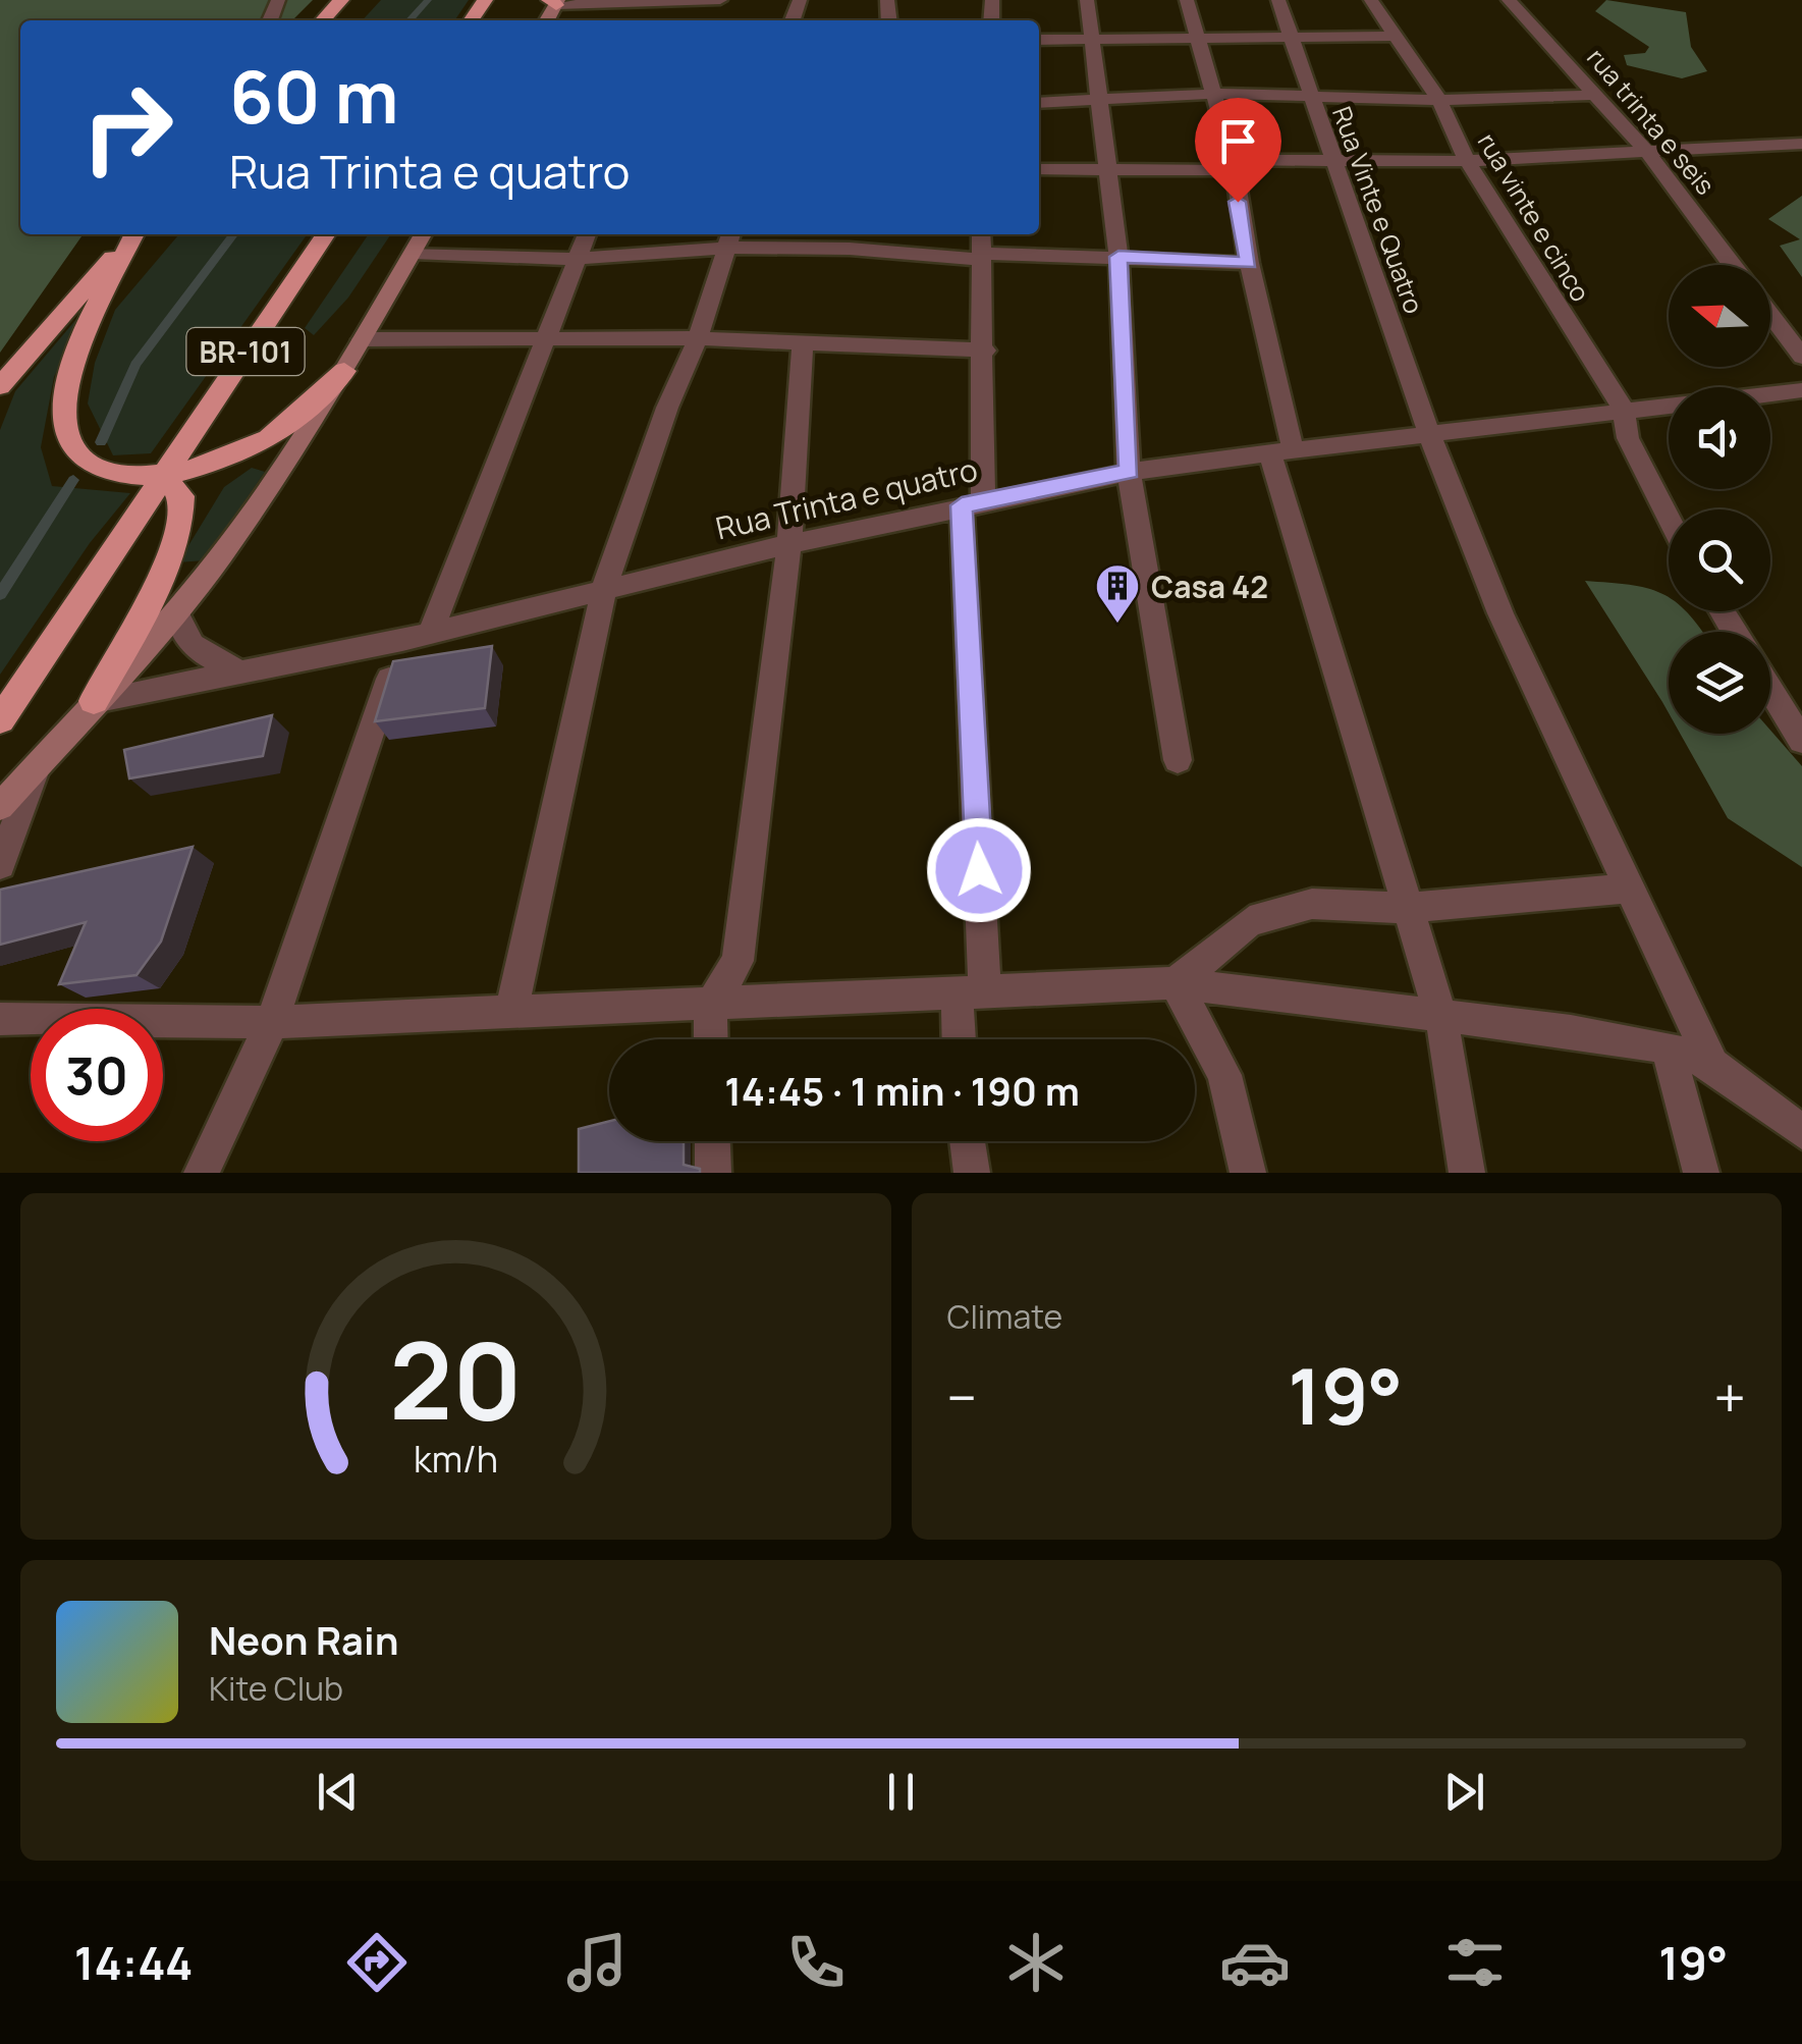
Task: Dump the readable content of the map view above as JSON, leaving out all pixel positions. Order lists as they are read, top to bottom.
{
  "streets": {
    "highway": ["BR-101"],
    "street": [
      "rua trinta e seis",
      "Rua Vinte e Quatro",
      "rua vinte e cinco",
      "Rua Trinta e quatro"
    ]
  },
  "crossings": [
    ["Rua Vinte e Quatro", "Rua Trinta e quatro"],
    ["rua vinte e cinco", "Rua Trinta e quatro"]
  ],
  "places": {
    "building": ["Casa 42"]
  },
  "north": "left",
  "page": {
    "turn": ["60 m", "Rua Trinta e quatro"],
    "limit": "30",
    "trip": "14:45 · 1 min · 190 m",
    "tile": "Climate",
    "heat": ["−", "19°", "+"],
    "song": ["Neon Rain", "Kite Club"],
    "tabs": ["14:44", "19°"],
    "gauge": ["20", "km/h"]
  }
}
